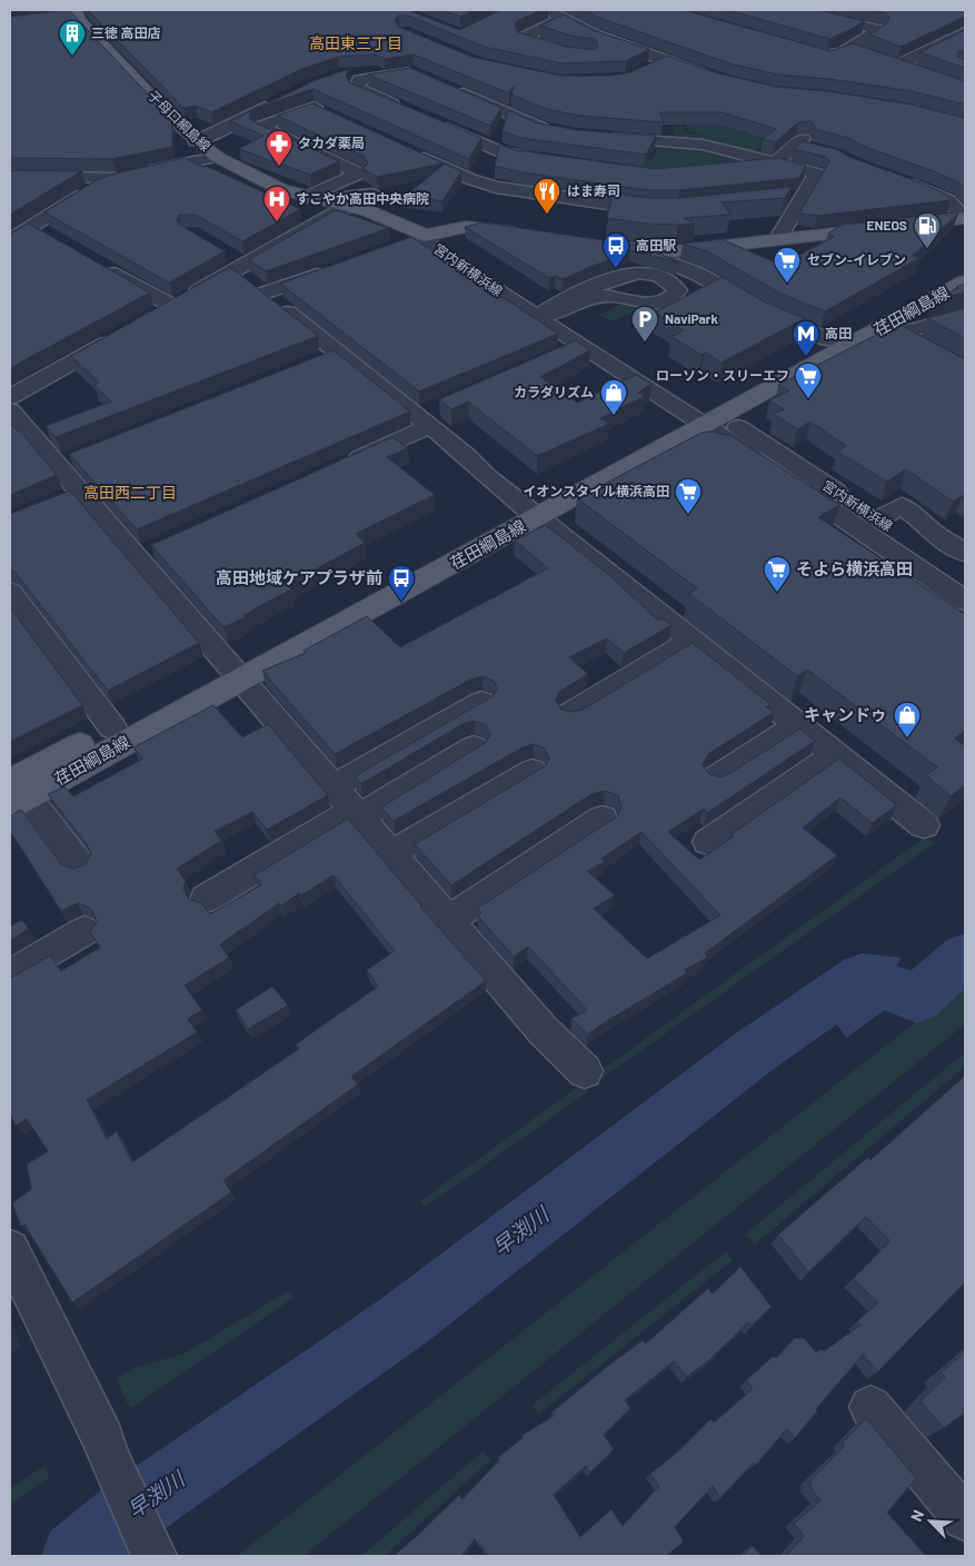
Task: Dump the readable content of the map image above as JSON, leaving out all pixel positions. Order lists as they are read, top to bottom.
{
  "streets": {
    "main road": ["子母口綱島線", "荏田綱島線"],
    "street": ["宮内新横浜線"]
  },
  "crossings": [
    ["子母口綱島線", "宮内新横浜線"],
    ["宮内新横浜線", "荏田綱島線"]
  ],
  "districts": ["高田東三丁目", "高田西二丁目"],
  "water": ["早渕川"],
  "places": {
    "building": ["三徳 高田店"],
    "pharmacy": ["タカダ薬局"],
    "restaurant": ["はま寿司"],
    "hospital": ["すこやか高田中央病院"],
    "fuel station": ["ENEOS"],
    "bus stop": ["高田駅", "高田地域ケアプラザ前"],
    "supermarket": [
      "セブン-イレブン",
      "ローソン・スリーエフ",
      "イオンスタイル横浜高田",
      "そよら横浜高田"
    ],
    "parking": ["NaviPark"],
    "metro station": ["高田"],
    "shop": ["カラダリズム", "キャンドゥ"]
  },
  "north": "top left"
}
